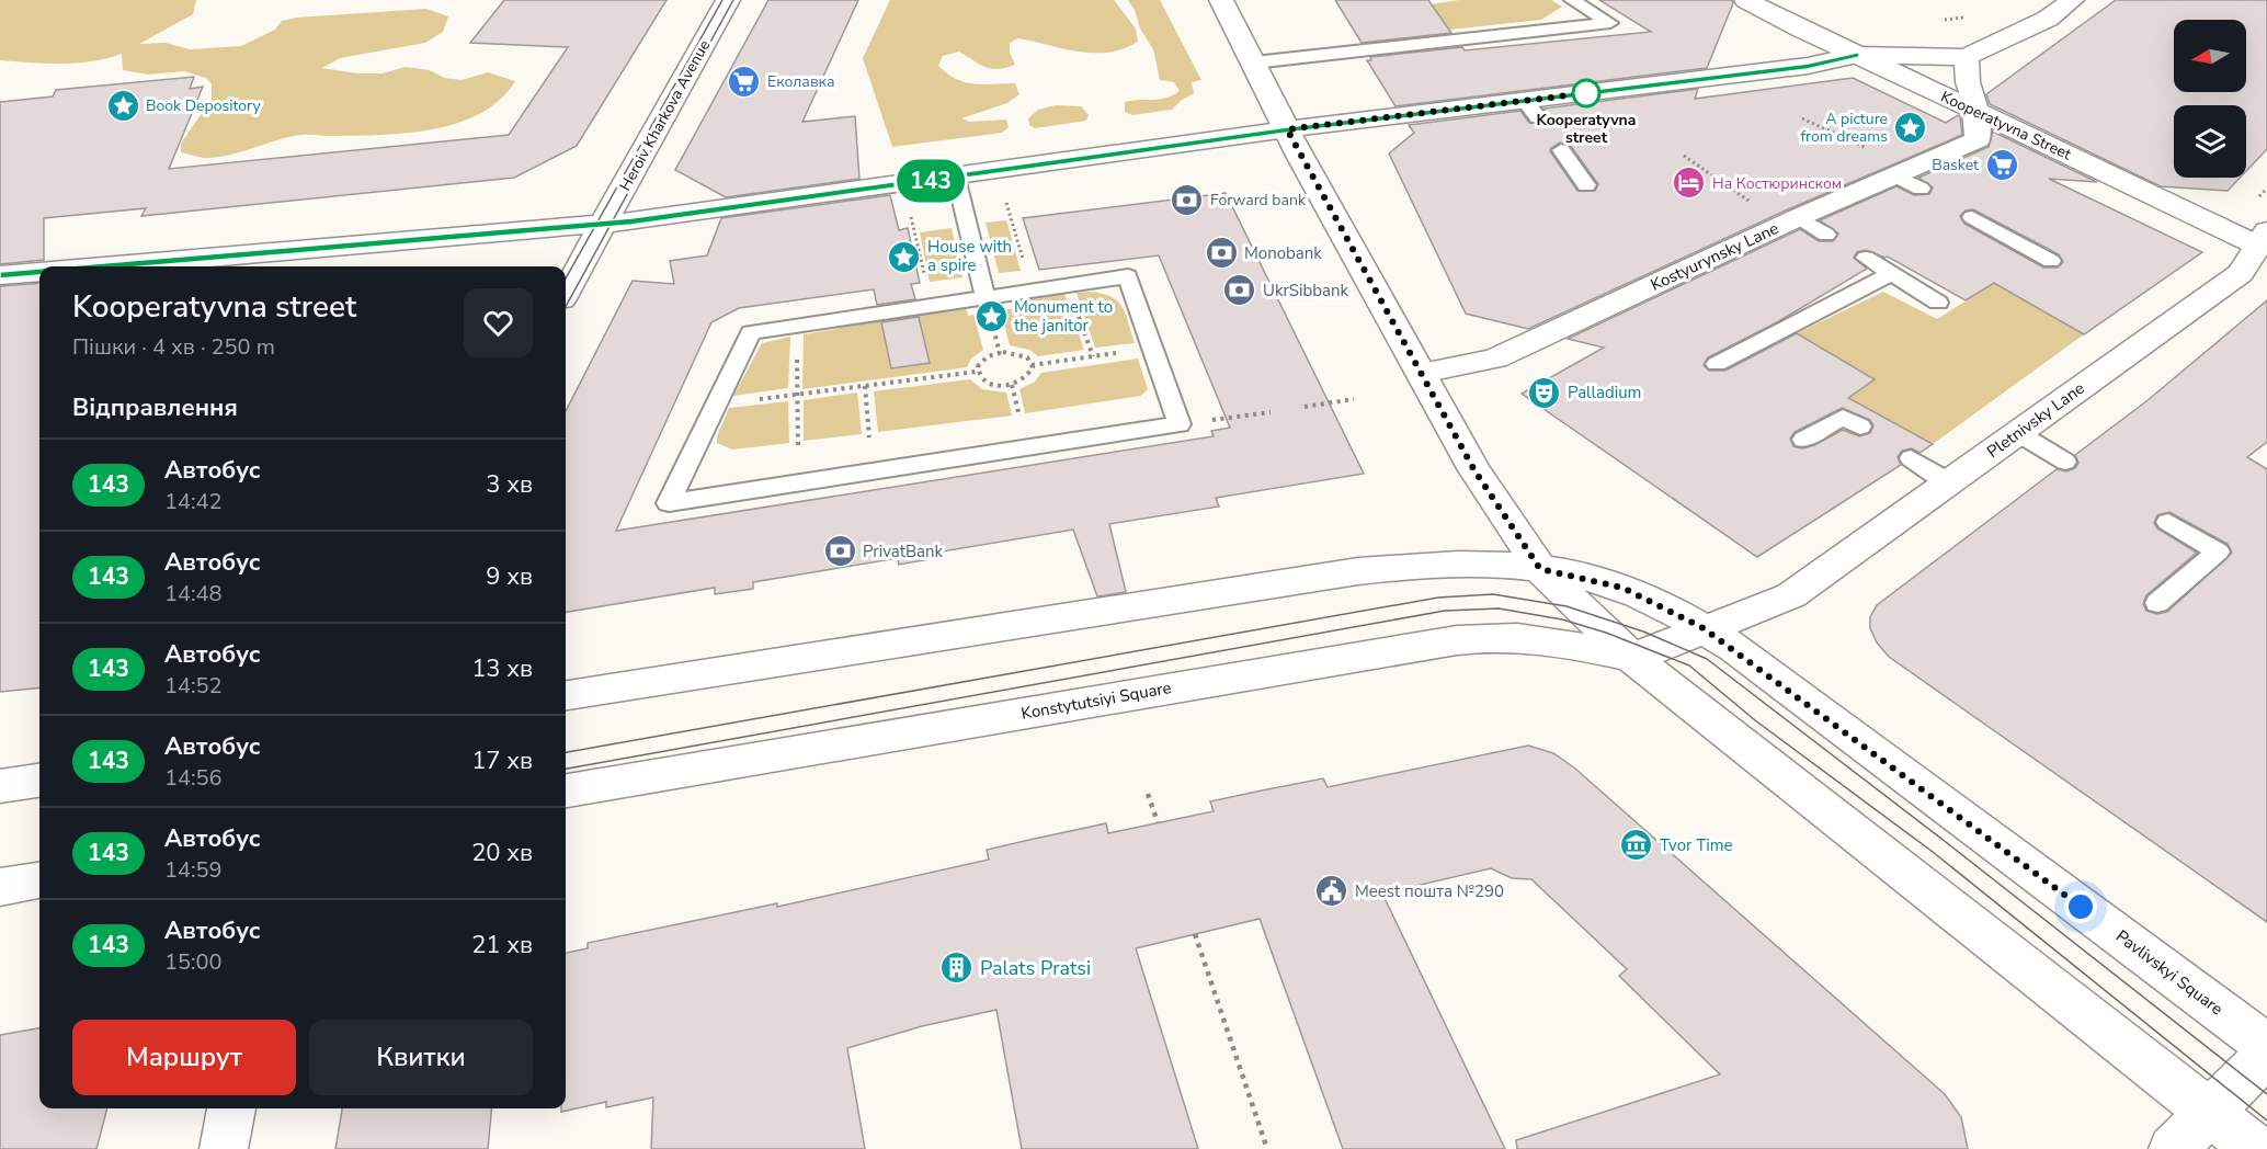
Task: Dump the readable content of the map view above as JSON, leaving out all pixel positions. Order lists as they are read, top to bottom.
{
  "streets": {
    "main road": [
      "Heroiv Kharkova Avenue",
      "Kooperatyvna Street",
      "Kostyurynsky Lane",
      "Pletnivsky Lane",
      "Konstytutsiyi Square",
      "Pavlivskyi Square"
    ]
  },
  "crossings": [
    ["Kooperatyvna Street", "Kostyurynsky Lane"],
    ["Kooperatyvna Street", "Pletnivsky Lane"],
    ["Pletnivsky Lane", "Konstytutsiyi Square"],
    ["Pletnivsky Lane", "Pavlivskyi Square"]
  ],
  "places": {
    "supermarket": ["Еколавка", "Basket"],
    "other": ["Kooperatyvna street"],
    "place": [
      "Book Depository",
      "A picture from dreams",
      "House with a spire",
      "Monument to the janitor"
    ],
    "hotel": ["На Костюринском"],
    "bank": [
      "Forward bank",
      "Monobank",
      "UkrSibbank",
      "PrivatBank"
    ],
    "theatre": ["Palladium"],
    "museum": ["Tvor Time"],
    "public building": ["Meest пошта №290"],
    "building": ["Palats Pratsi"]
  },
  "lines": ["bus line 143"],
  "north": "left",
  "page": {
    "on_map": "143",
    "heading": [
      ["Kooperatyvna street", "Пішки · 4 хв · 250 m"],
      "Відправлення"
    ],
    "list": [
      {
        "mark": "143",
        "name": "Автобус",
        "note": "14:42",
        "value": "3 хв"
      },
      {
        "mark": "143",
        "name": "Автобус",
        "note": "14:48",
        "value": "9 хв"
      },
      {
        "mark": "143",
        "name": "Автобус",
        "note": "14:52",
        "value": "13 хв"
      },
      {
        "mark": "143",
        "name": "Автобус",
        "note": "14:56",
        "value": "17 хв"
      },
      {
        "mark": "143",
        "name": "Автобус",
        "note": "14:59",
        "value": "20 хв"
      },
      {
        "mark": "143",
        "name": "Автобус",
        "note": "15:00",
        "value": "21 хв"
      }
    ],
    "buttons": ["Маршрут", "Квитки"]
  }
}
